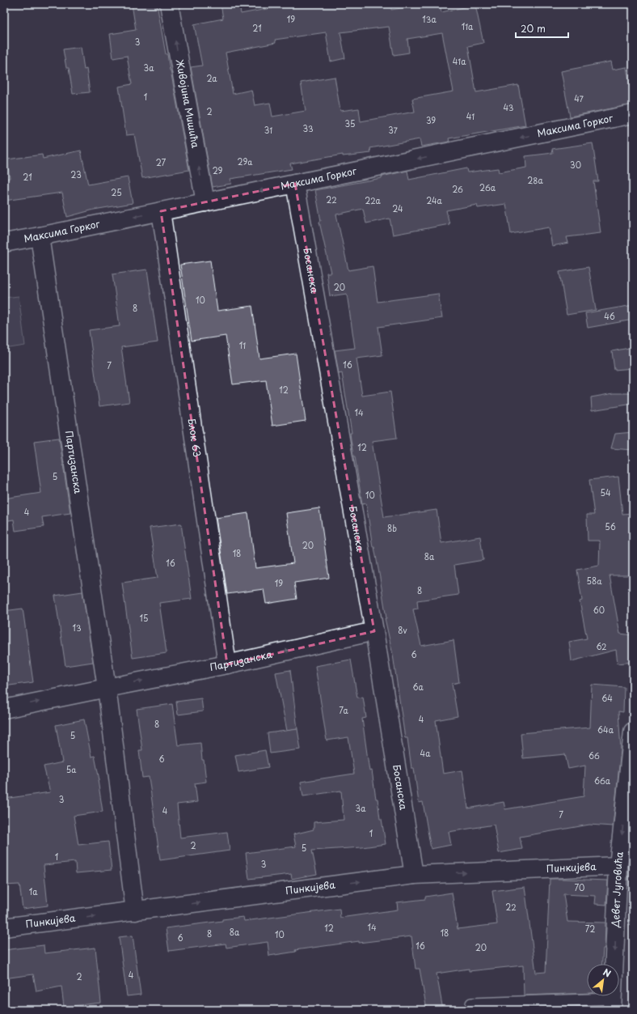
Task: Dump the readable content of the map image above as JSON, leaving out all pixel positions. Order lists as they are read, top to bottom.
{
  "streets": {
    "street": [
      "Живојина Мишића",
      "Максима Горког",
      "Босанска",
      "Блок 63",
      "Партизанска",
      "Пинкијева",
      "Девет Југовића"
    ]
  },
  "crossings": [
    ["Живојина Мишића", "Максима Горког"],
    ["Максима Горког", "Босанска"],
    ["Максима Горког", "Блок 63"],
    ["Максима Горког", "Партизанска"],
    ["Босанска", "Партизанска"],
    ["Босанска", "Пинкијева"],
    ["Блок 63", "Партизанска"],
    ["Партизанска", "Пинкијева"],
    ["Пинкијева", "Девет Југовића"]
  ],
  "one_way": [
    "Живојина Мишића",
    "Максима Горког",
    "Партизанска",
    "Пинкијева",
    "Девет Југовића"
  ],
  "house_numbers": [
    "19",
    "13a",
    "11a",
    "21",
    "3",
    "41a",
    "3a",
    "2a",
    "1",
    "47",
    "43",
    "2",
    "41",
    "39",
    "35",
    "33",
    "31",
    "37",
    "29a",
    "27",
    "30",
    "29",
    "23",
    "21",
    "28a",
    "26a",
    "26",
    "25",
    "22",
    "22a",
    "24a",
    "24",
    "20",
    "10",
    "8",
    "46",
    "11",
    "16",
    "7",
    "12",
    "14",
    "12",
    "5",
    "54",
    "10",
    "4",
    "56",
    "8b",
    "20",
    "18",
    "8a",
    "16",
    "58a",
    "19",
    "8",
    "60",
    "15",
    "13",
    "8v",
    "62",
    "6",
    "6a",
    "64",
    "7a",
    "4",
    "8",
    "64a",
    "5",
    "4a",
    "66",
    "6",
    "5a",
    "66a",
    "3",
    "3a",
    "4",
    "7",
    "1",
    "2",
    "5",
    "1",
    "3",
    "70",
    "1a",
    "22",
    "14",
    "12",
    "72",
    "8a",
    "18",
    "8",
    "10",
    "6",
    "16",
    "20",
    "4",
    "2"
  ],
  "scale_bar": "20 m",
  "north": "top right"
}
